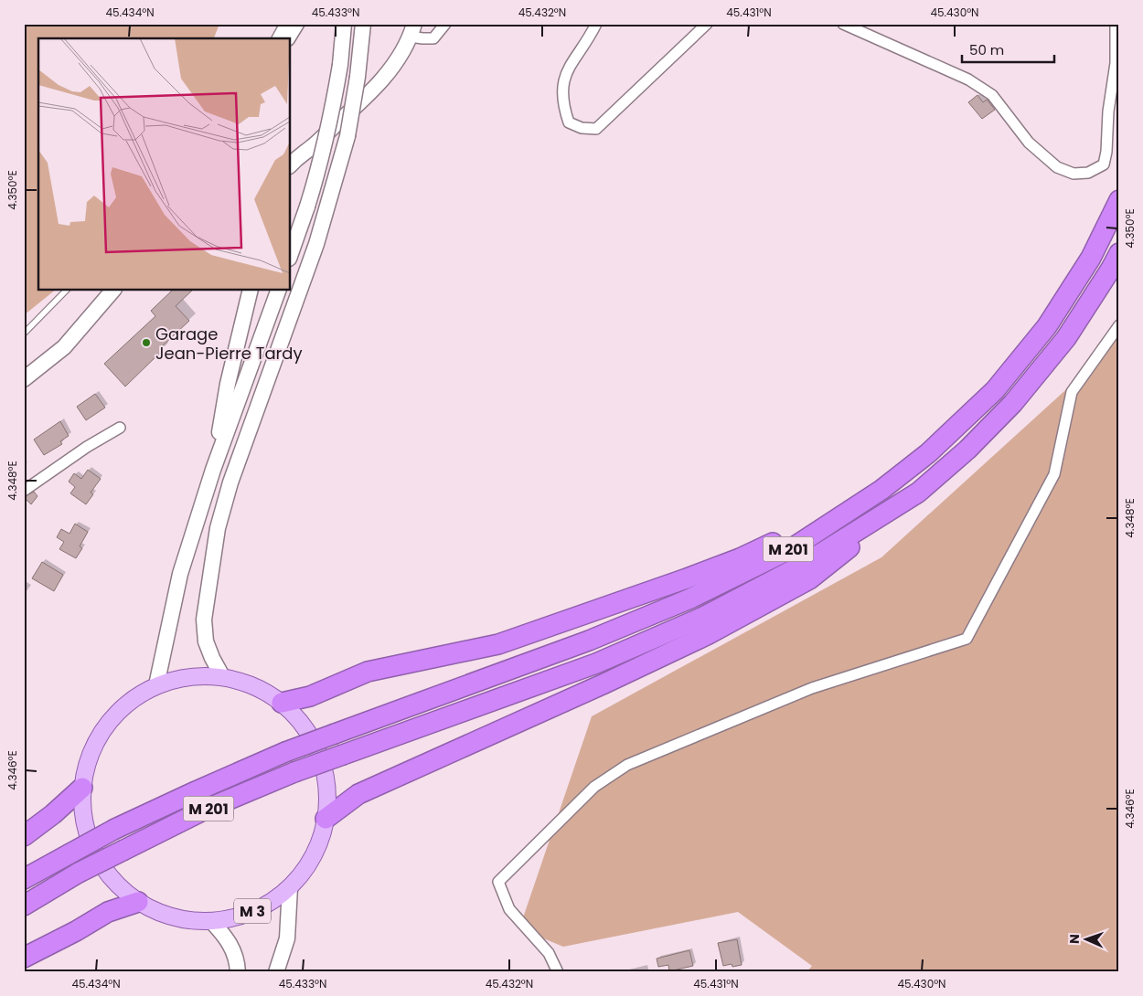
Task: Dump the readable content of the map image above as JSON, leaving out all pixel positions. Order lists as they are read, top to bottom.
{
  "streets": {
    "highway": ["M 201"],
    "main road": ["M 3"]
  },
  "places": ["Garage Jean-Pierre Tardy"],
  "scale_bar": "50 m",
  "north": "left",
  "coordinates": [
    "45.434°N",
    "45.433°N",
    "45.432°N",
    "45.431°N",
    "45.430°N",
    "4.350°E",
    "4.348°E",
    "4.346°E"
  ]
}
